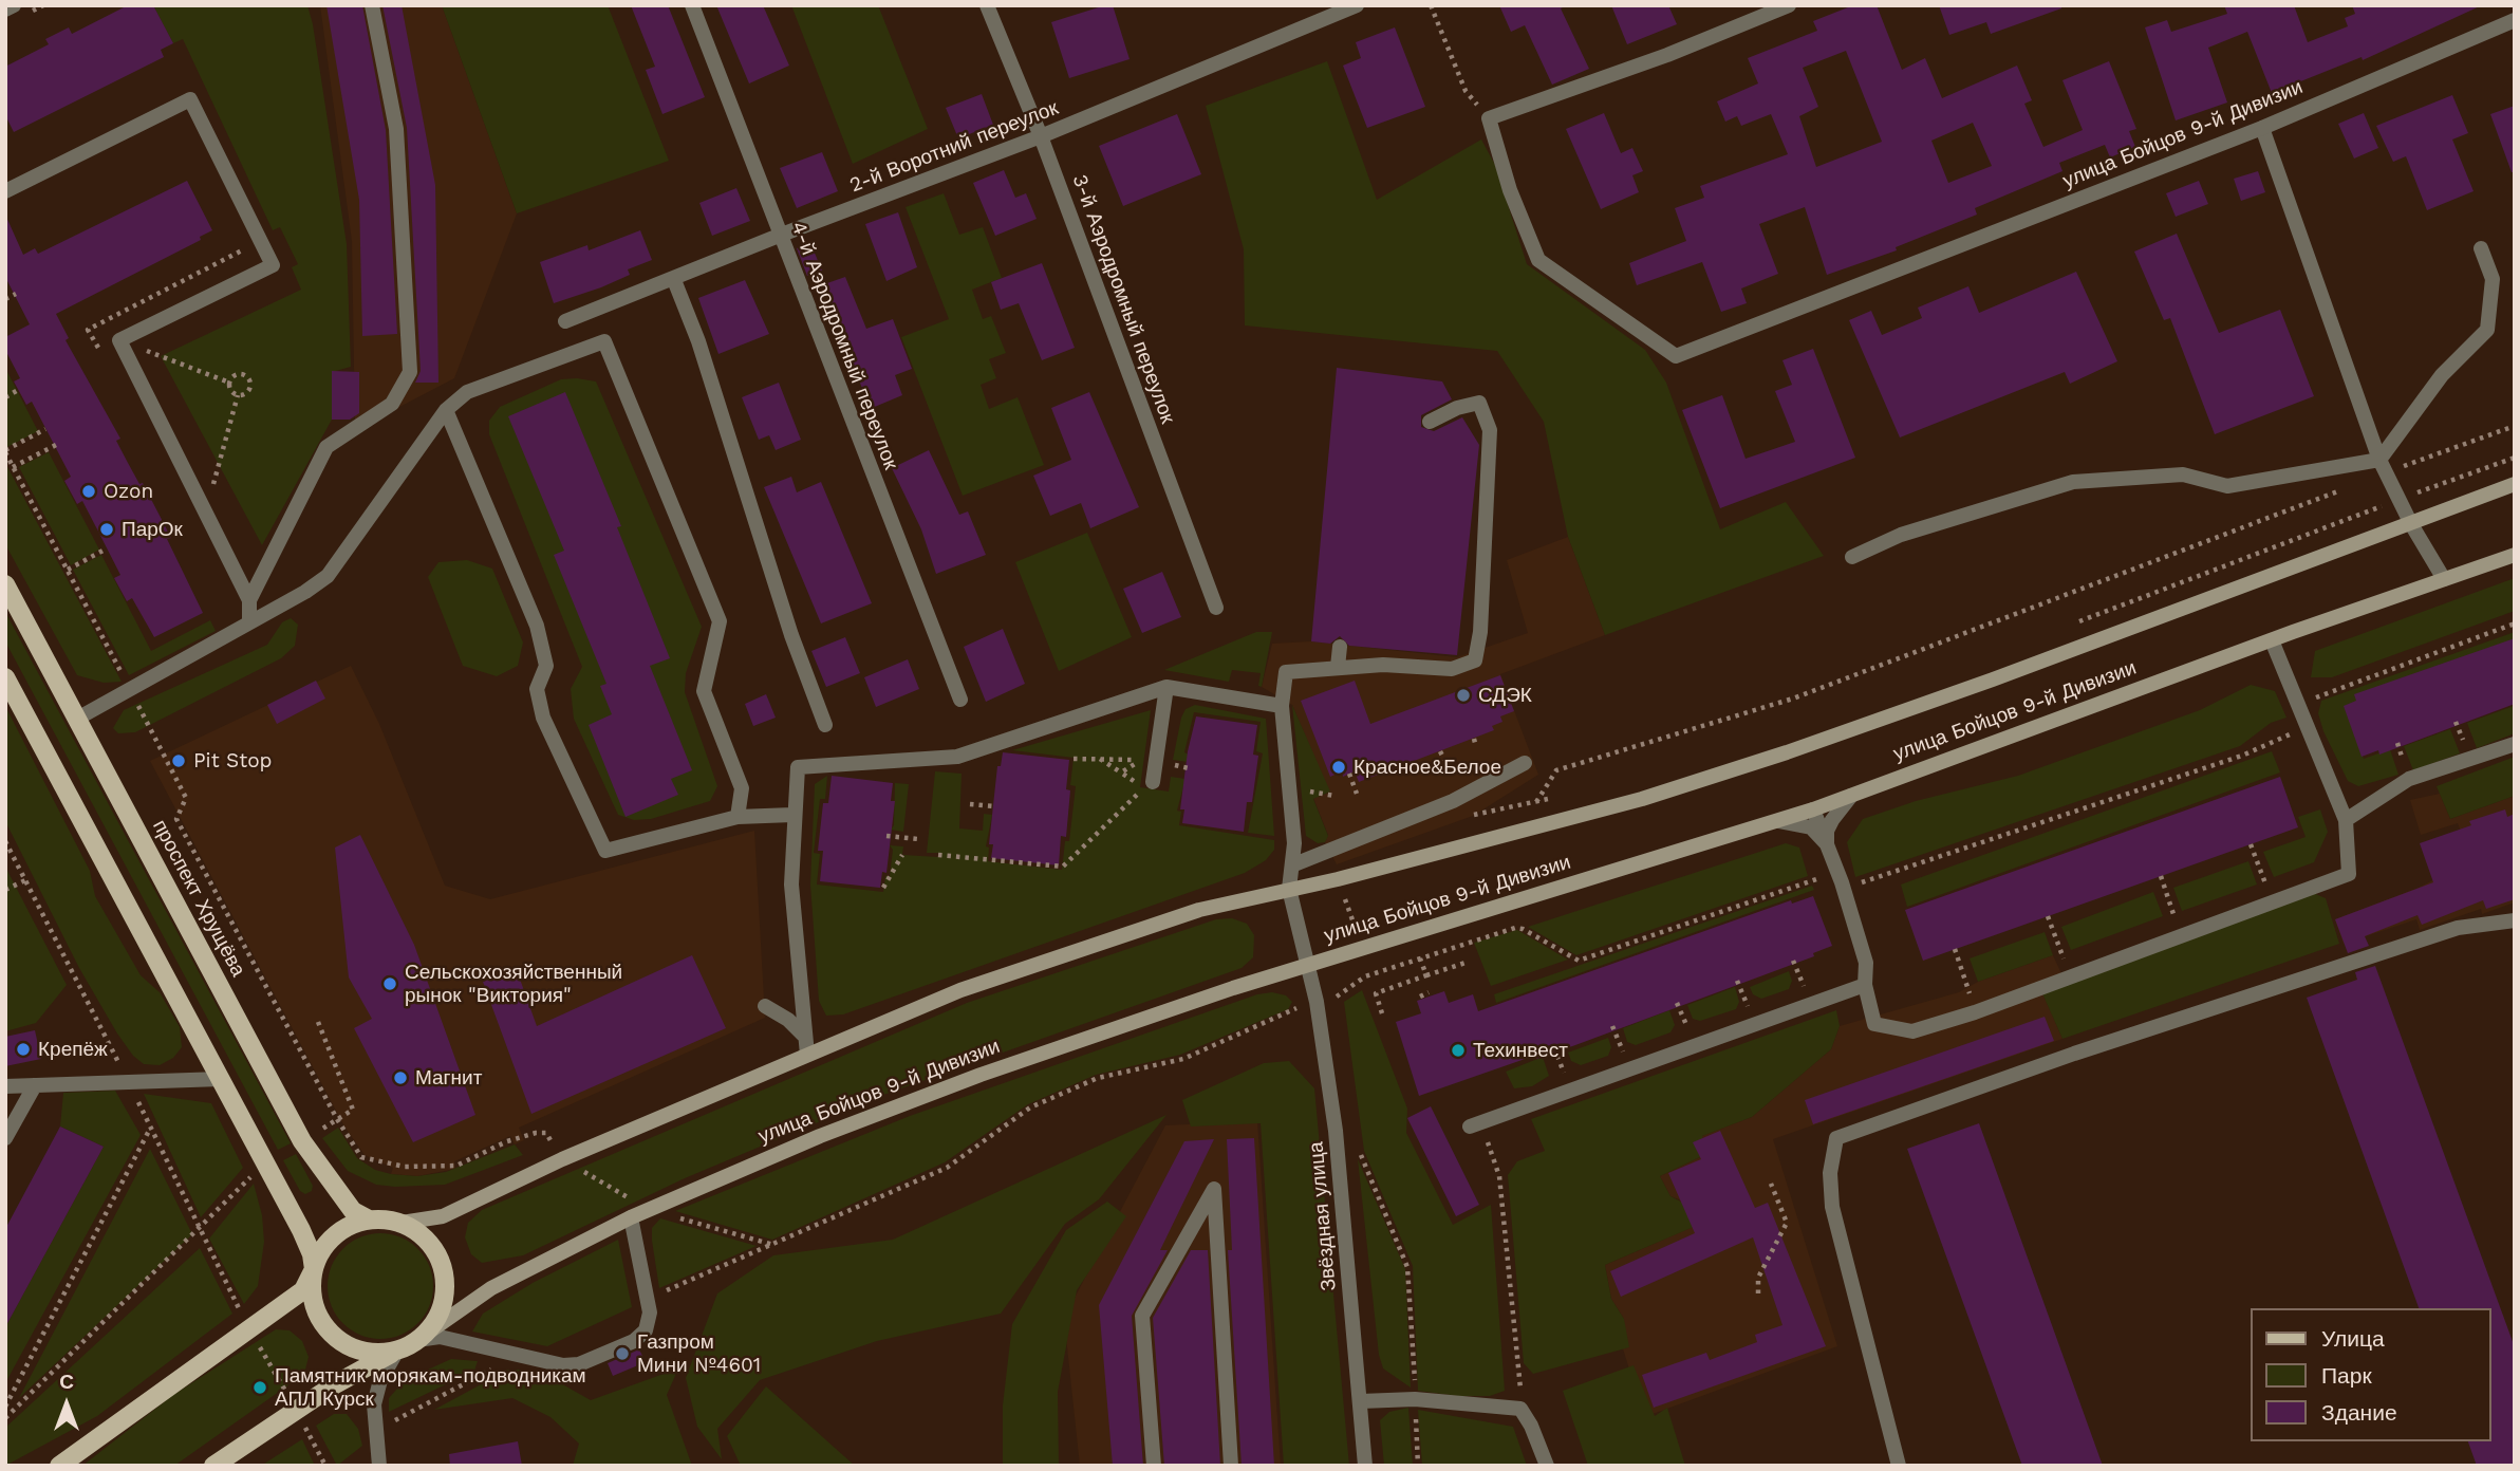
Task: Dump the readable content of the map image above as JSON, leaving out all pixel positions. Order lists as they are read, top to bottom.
{
  "streets": {
    "main road": ["улица Бойцов 9-й Дивизии", "проспект Хрущёва"],
    "street": [
      "2-й Воротний переулок",
      "3-й Аэродромный переулок",
      "4-й Аэродромный переулок",
      "Звёздная улица"
    ]
  },
  "crossings": [
    ["улица Бойцов 9-й Дивизии", "проспект Хрущёва"],
    ["улица Бойцов 9-й Дивизии", "Звёздная улица"],
    ["2-й Воротний переулок", "3-й Аэродромный переулок"],
    ["2-й Воротний переулок", "4-й Аэродромный переулок"]
  ],
  "places": [
    "Ozon",
    "ПарОк",
    "СДЭК",
    "Pit Stop",
    "Красное&Белое",
    "Сельскохозяйственный рынок \"Виктория\"",
    "Крепёж",
    "Техинвест",
    "Магнит",
    "Газпром Мини №4601",
    "Памятник морякам-подводникам АПЛ Курск"
  ],
  "legend": ["Улица", "Парк", "Здание"],
  "north": "top"
}
